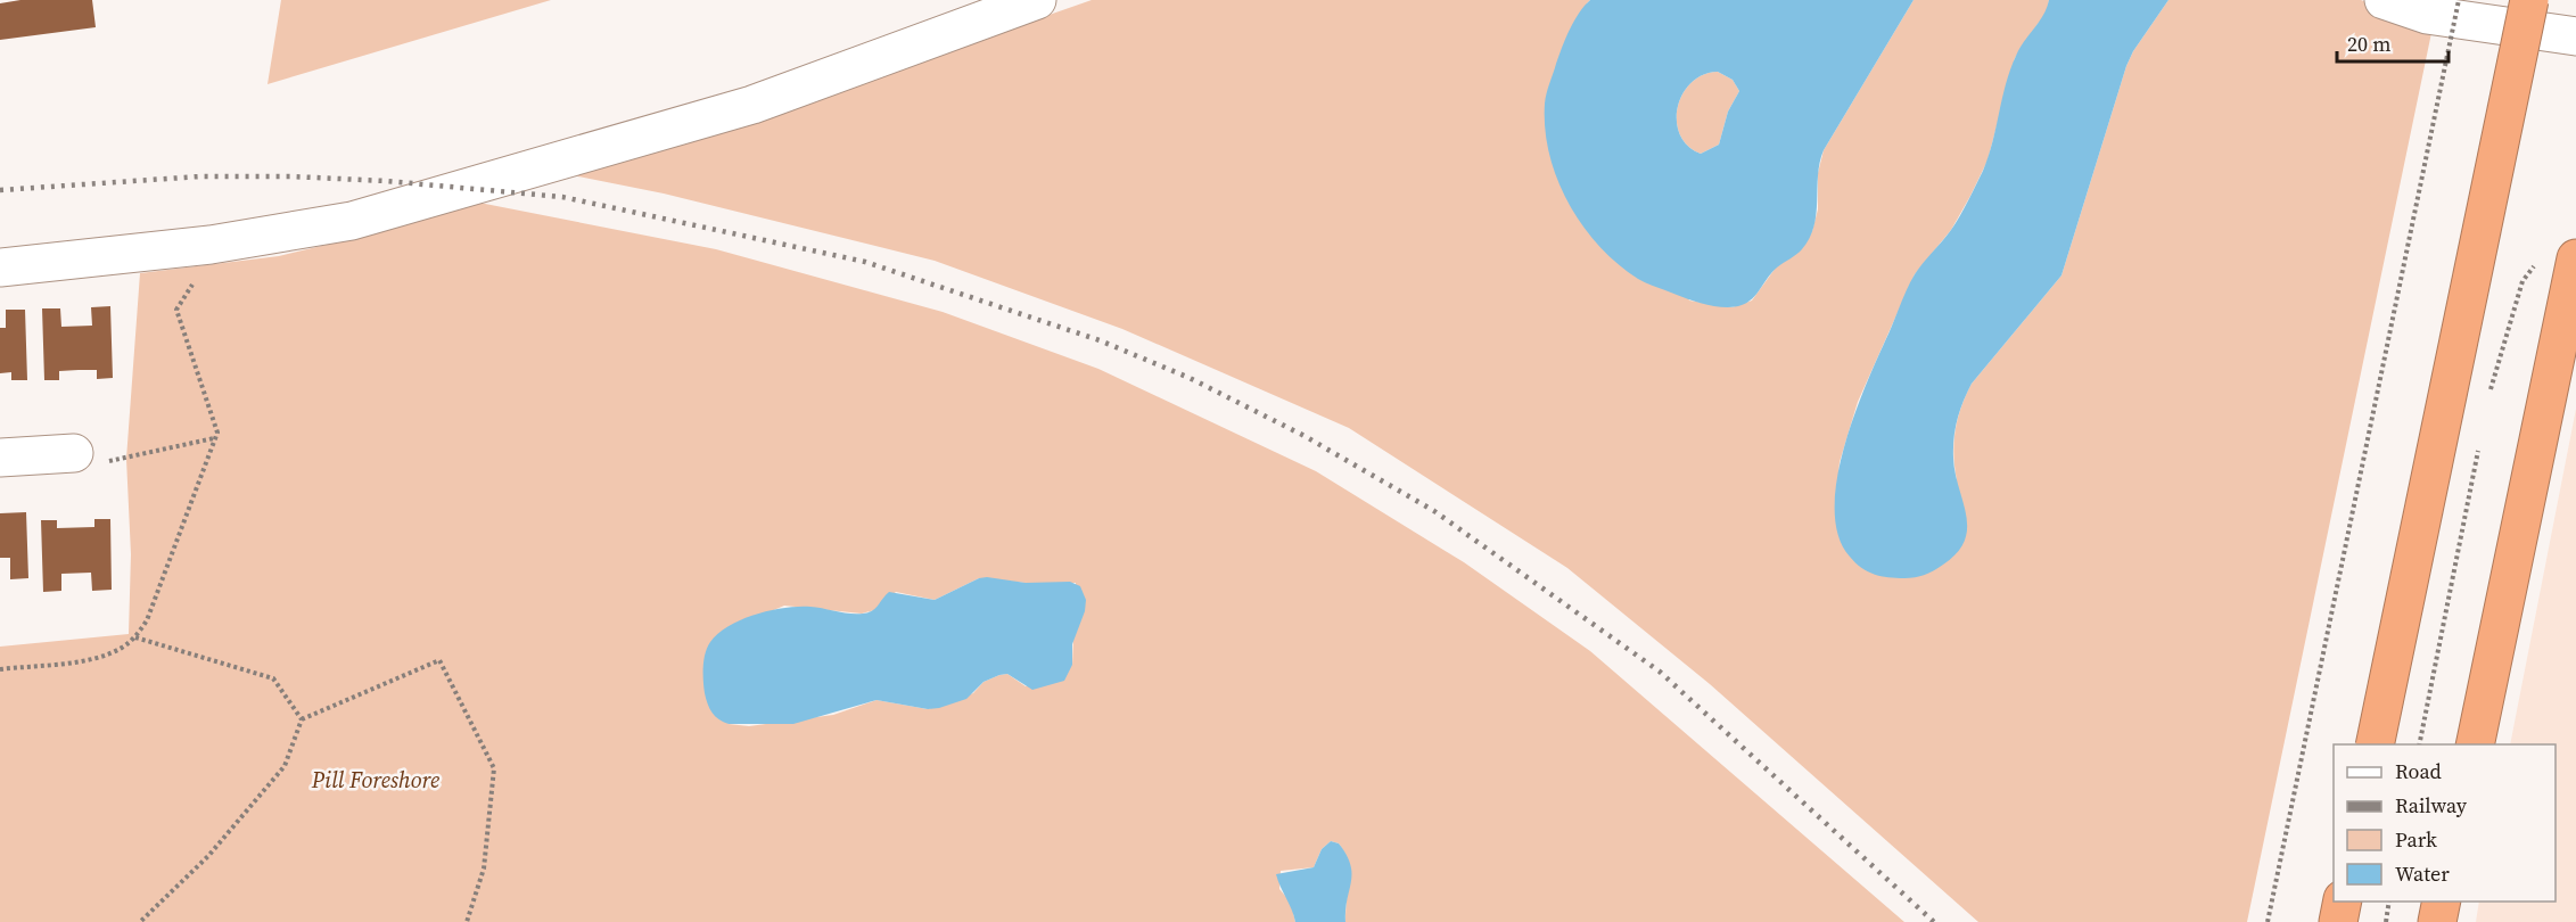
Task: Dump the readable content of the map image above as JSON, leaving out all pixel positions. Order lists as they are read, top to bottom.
{
  "parks": ["Pill Foreshore"],
  "legend": [
    "Road",
    "Railway",
    "Park",
    "Water"
  ],
  "scale_bar": "20 m"
}
